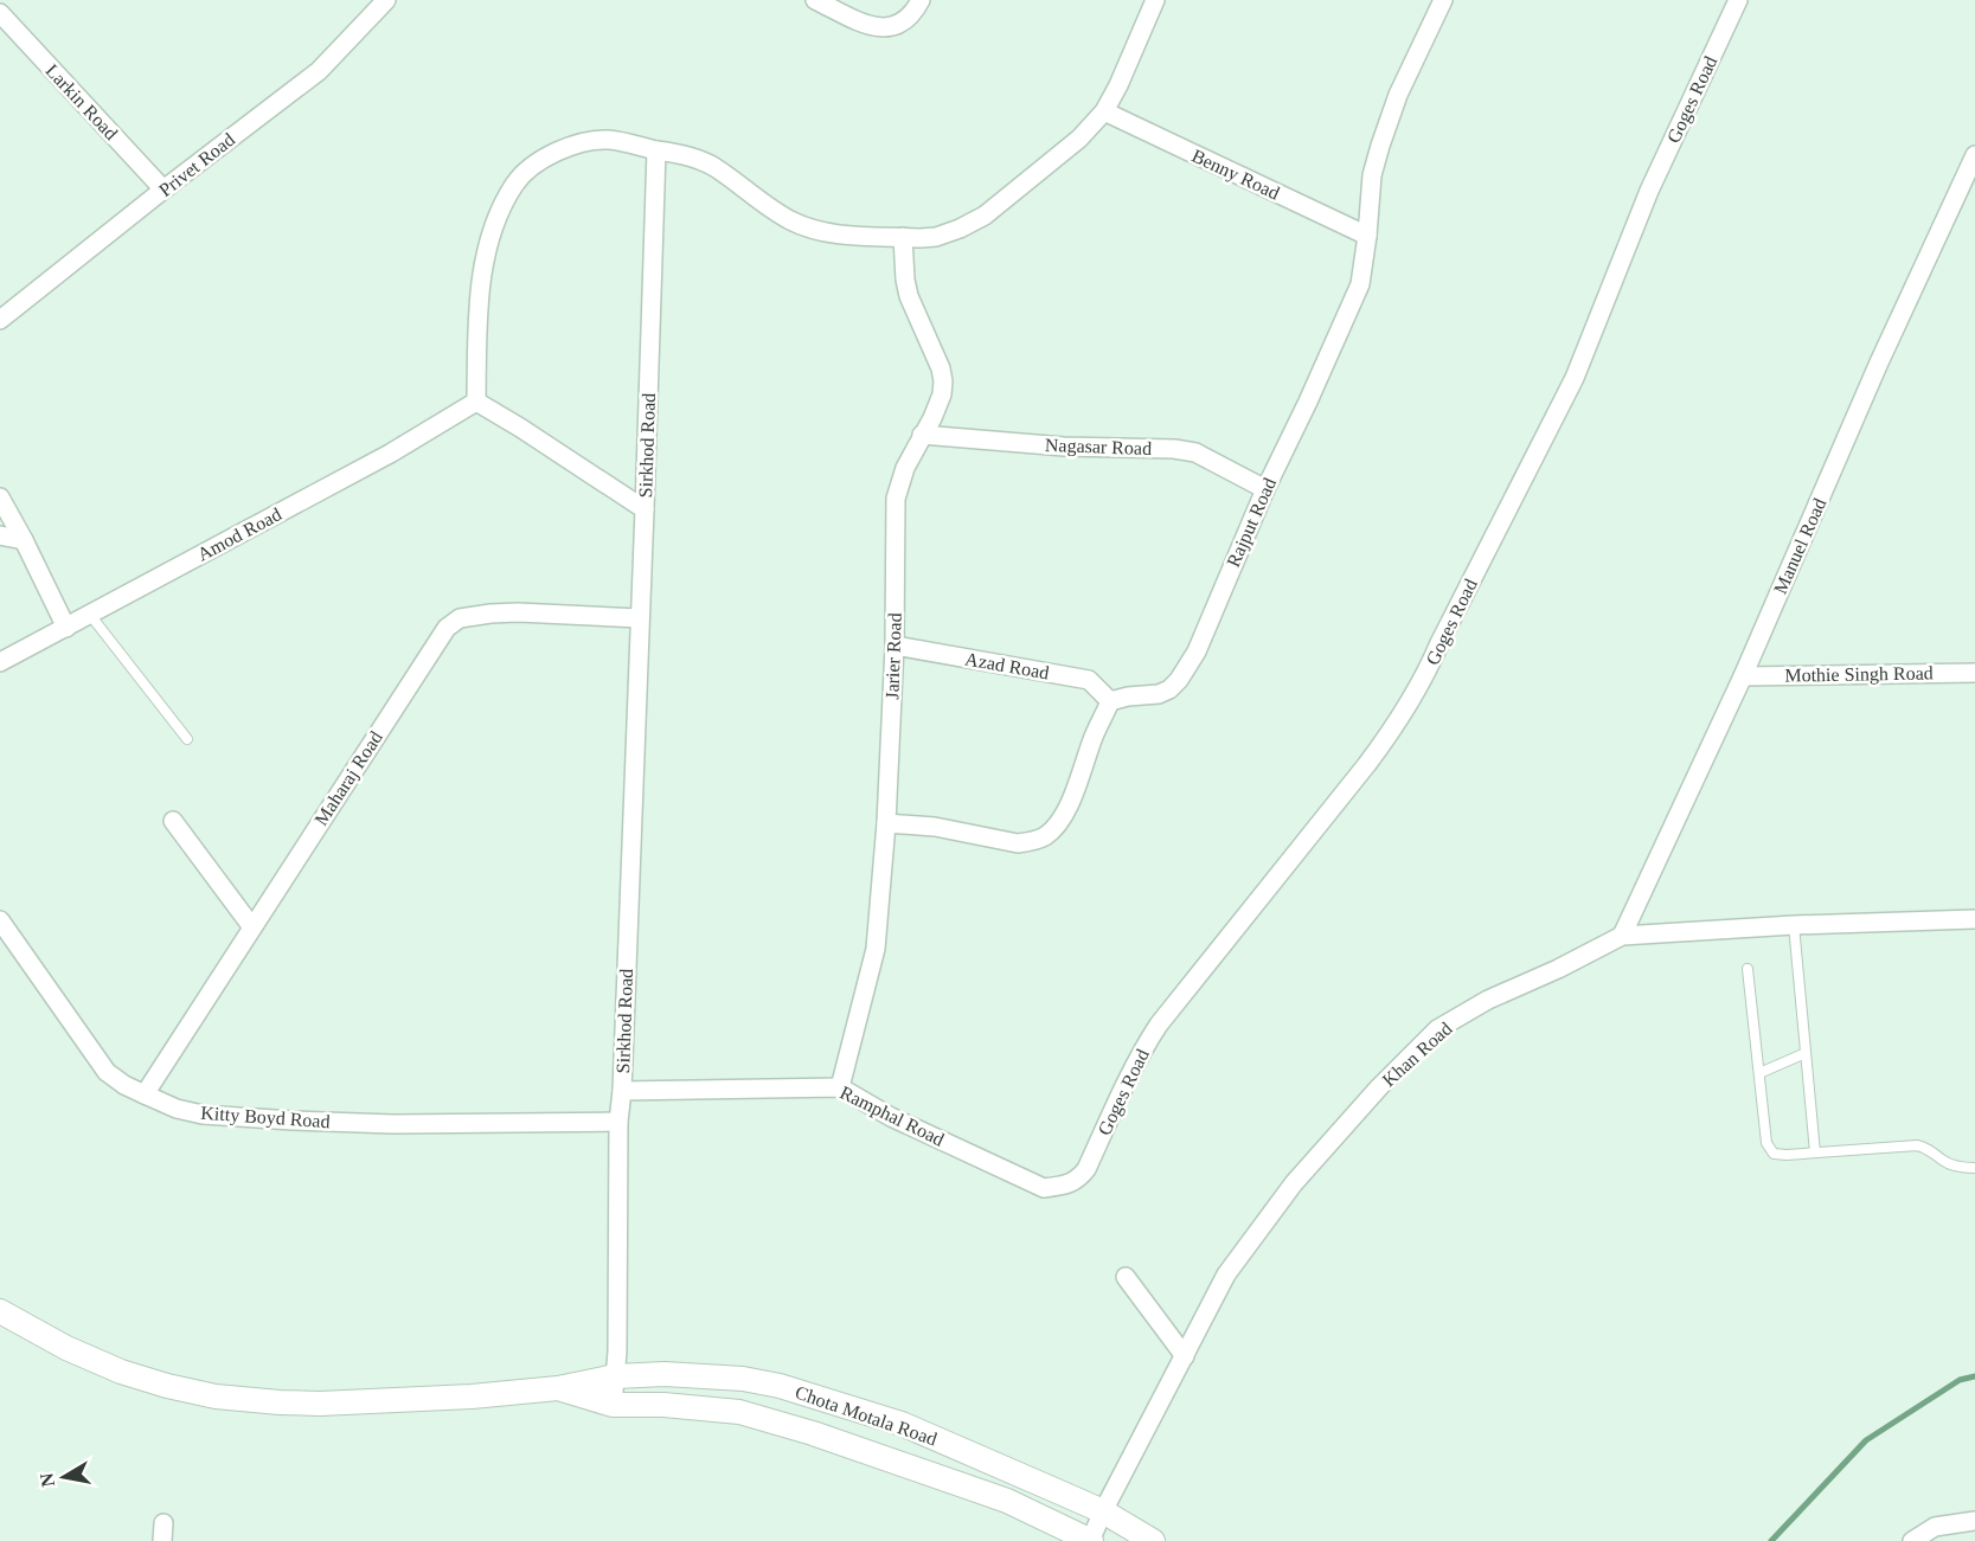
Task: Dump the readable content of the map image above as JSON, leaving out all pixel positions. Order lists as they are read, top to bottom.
{
  "streets": {
    "street": [
      "Goges Road",
      "Larkin Road",
      "Privet Road",
      "Benny Road",
      "Sirkhod Road",
      "Nagasar Road",
      "Rajput Road",
      "Amod Road",
      "Manuel Road",
      "Jarier Road",
      "Azad Road",
      "Mothie Singh Road",
      "Maharaj Road",
      "Khan Road",
      "Ramphal Road",
      "Kitty Boyd Road",
      "Chota Motala Road"
    ]
  },
  "crossings": [
    ["Goges Road", "Ramphal Road"],
    ["Larkin Road", "Privet Road"],
    ["Benny Road", "Rajput Road"],
    ["Sirkhod Road", "Maharaj Road"],
    ["Sirkhod Road", "Ramphal Road"],
    ["Sirkhod Road", "Kitty Boyd Road"],
    ["Sirkhod Road", "Chota Motala Road"],
    ["Nagasar Road", "Rajput Road"],
    ["Nagasar Road", "Jarier Road"],
    ["Rajput Road", "Azad Road"],
    ["Manuel Road", "Mothie Singh Road"],
    ["Manuel Road", "Khan Road"],
    ["Jarier Road", "Azad Road"],
    ["Jarier Road", "Ramphal Road"],
    ["Maharaj Road", "Kitty Boyd Road"],
    ["Khan Road", "Chota Motala Road"]
  ],
  "north": "left"
}
